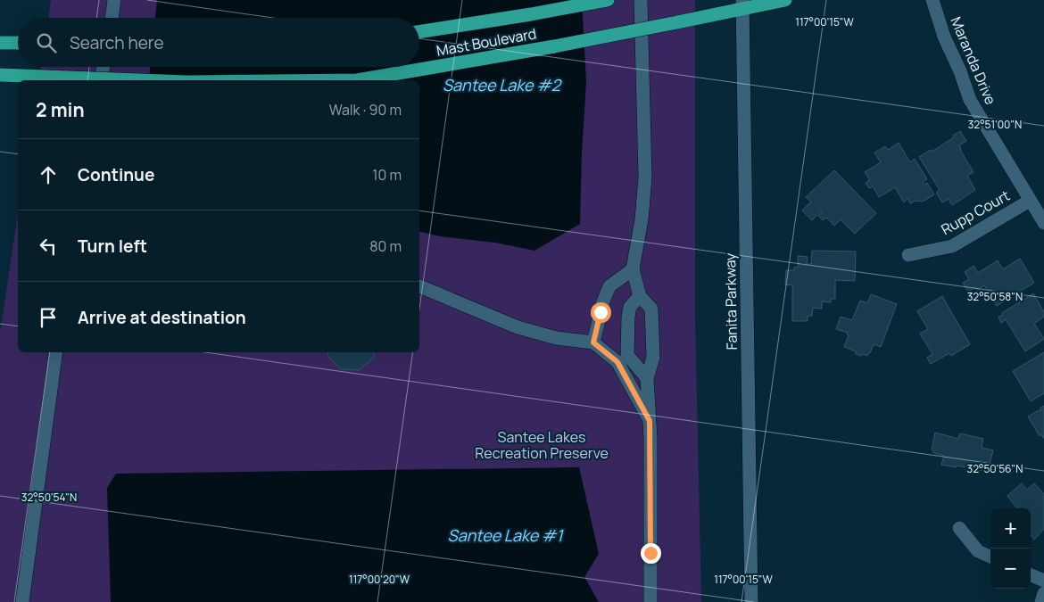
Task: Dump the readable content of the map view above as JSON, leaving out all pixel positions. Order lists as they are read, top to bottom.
{
  "streets": {
    "main road": ["Mast Boulevard"],
    "street": ["Maranda Drive", "Rupp Court", "Fanita Parkway"]
  },
  "crossings": [
    ["Mast Boulevard", "Fanita Parkway"],
    ["Maranda Drive", "Rupp Court"]
  ],
  "water": ["Santee Lake #2", "Santee Lake #1"],
  "parks": ["Santee Lakes Recreation Preserve"],
  "page": {
    "search": "Search here",
    "heading": ["2 min", "Walk · 90 m"],
    "list": [
      ["Continue", "10 m"],
      ["Turn left", "80 m"],
      "Arrive at destination"
    ],
    "map_buttons": ["+", "−"]
  },
  "coordinates": [
    "117°00'15\"W",
    "32°51'00\"N",
    "32°50'58\"N",
    "32°50'56\"N",
    "32°50'54\"N",
    "117°00'20\"W"
  ]
}
